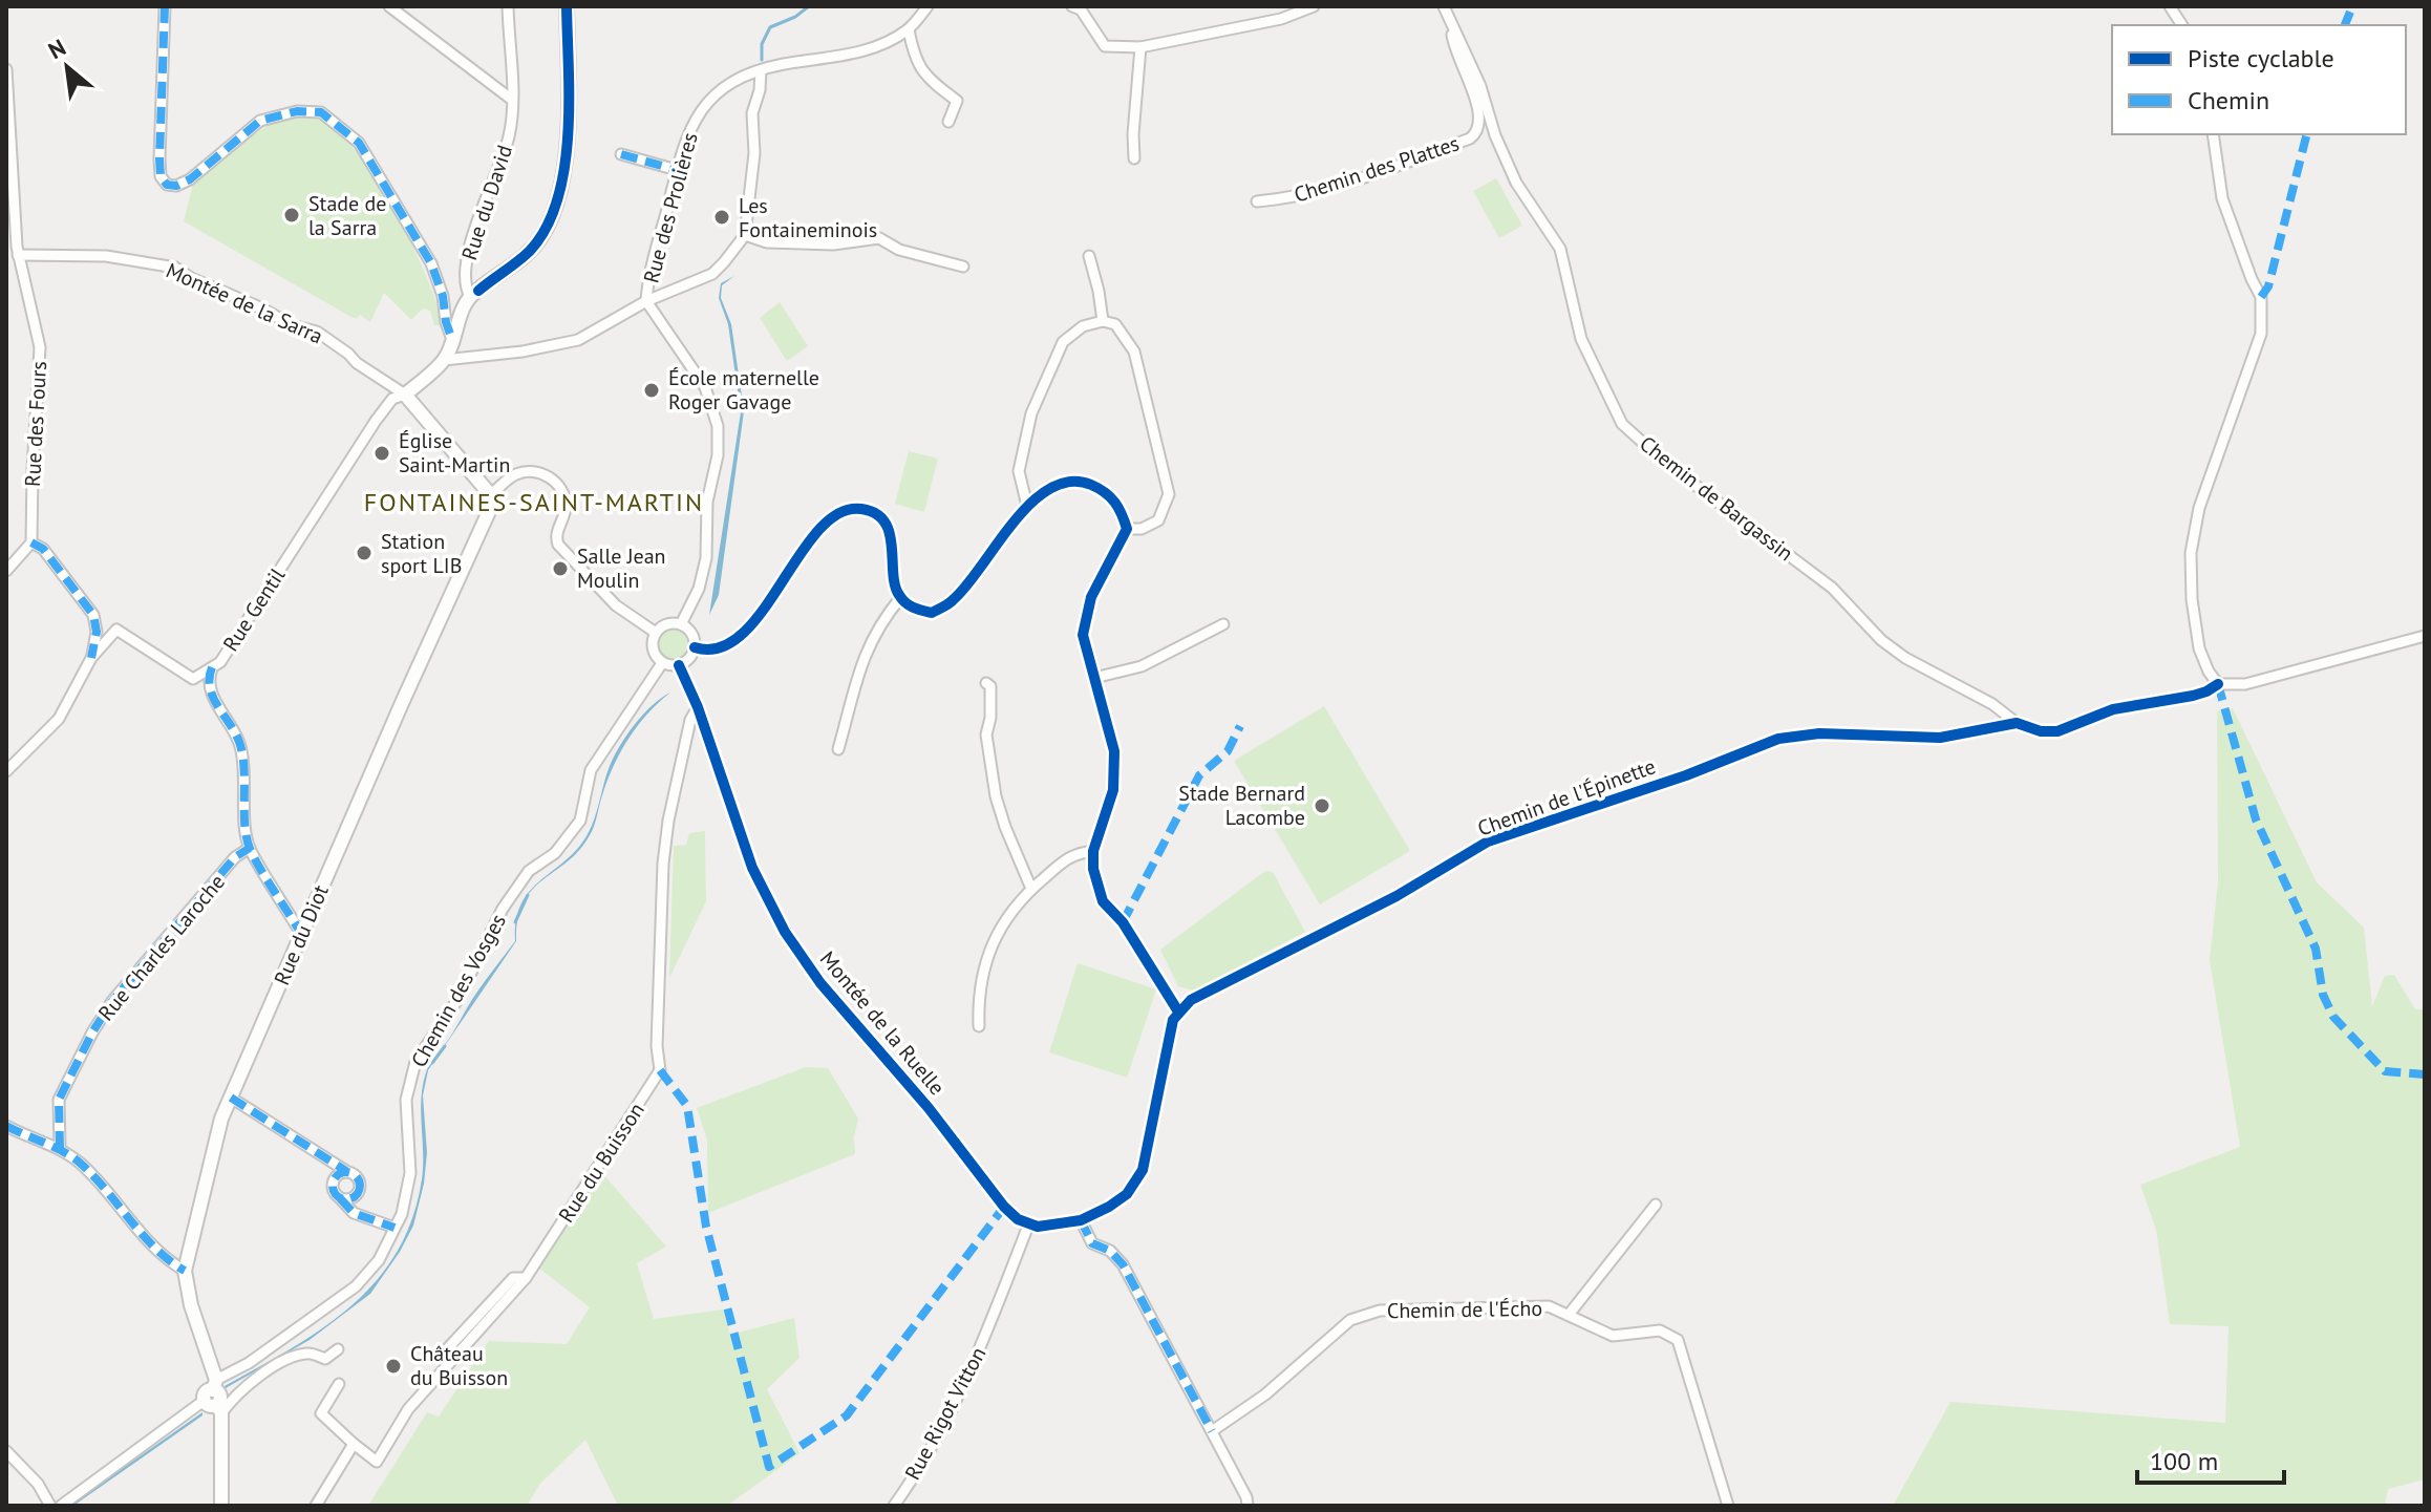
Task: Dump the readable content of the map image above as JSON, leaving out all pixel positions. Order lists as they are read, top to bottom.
{
  "streets": {
    "street": [
      "Chemin des Plattes",
      "Rue du David",
      "Rue des Prolières",
      "Montée de la Sarra",
      "Rue des Fours",
      "Chemin de Bargassin",
      "Rue Gentil",
      "Chemin de l'Épinette",
      "Rue du Diot",
      "Rue Charles Laroche",
      "Chemin des Vosges",
      "Montée de la Ruelle",
      "Rue du Buisson",
      "Chemin de l'Écho",
      "Rue Rigot Vitton"
    ]
  },
  "crossings": [
    ["Chemin des Plattes", "Chemin de Bargassin"],
    ["Montée de la Sarra", "Rue des Fours"],
    ["Montée de la Sarra", "Rue Gentil"],
    ["Chemin de Bargassin", "Chemin de l'Épinette"],
    ["Rue du Diot", "Chemin des Vosges"],
    ["Chemin des Vosges", "Montée de la Ruelle"],
    ["Montée de la Ruelle", "Rue du Buisson"],
    ["Montée de la Ruelle", "Rue Rigot Vitton"]
  ],
  "districts": ["FONTAINES-SAINT-MARTIN"],
  "places": [
    "Stade de la Sarra",
    "Les Fontaineminois",
    "École maternelle Roger Gavage",
    "Église Saint-Martin",
    "Station sport LIB",
    "Salle Jean Moulin",
    "Stade Bernard Lacombe",
    "Château du Buisson"
  ],
  "legend": ["Piste cyclable", "Chemin"],
  "scale_bar": "100 m",
  "north": "top left"
}
